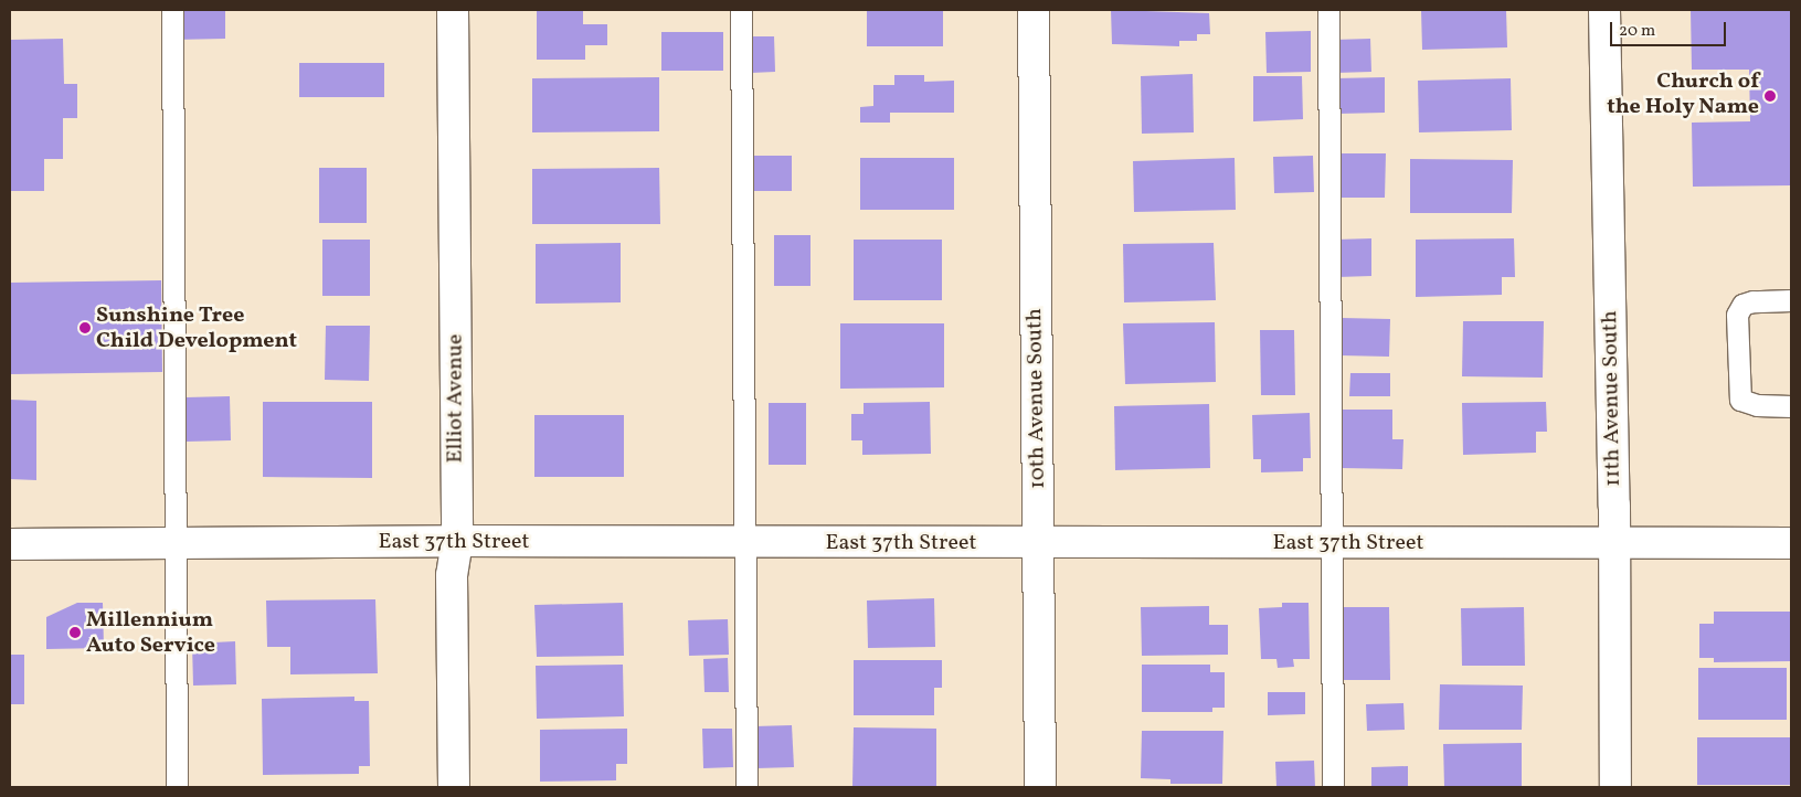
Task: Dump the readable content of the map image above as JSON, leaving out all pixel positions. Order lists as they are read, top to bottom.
{
  "streets": {
    "street": [
      "Elliot Avenue",
      "10th Avenue South",
      "11th Avenue South",
      "East 37th Street"
    ]
  },
  "crossings": [
    ["Elliot Avenue", "East 37th Street"],
    ["10th Avenue South", "East 37th Street"],
    ["11th Avenue South", "East 37th Street"]
  ],
  "places": ["Church of the Holy Name", "Sunshine Tree Child Development", "Millennium Auto Service"],
  "scale_bar": "20 m"
}
